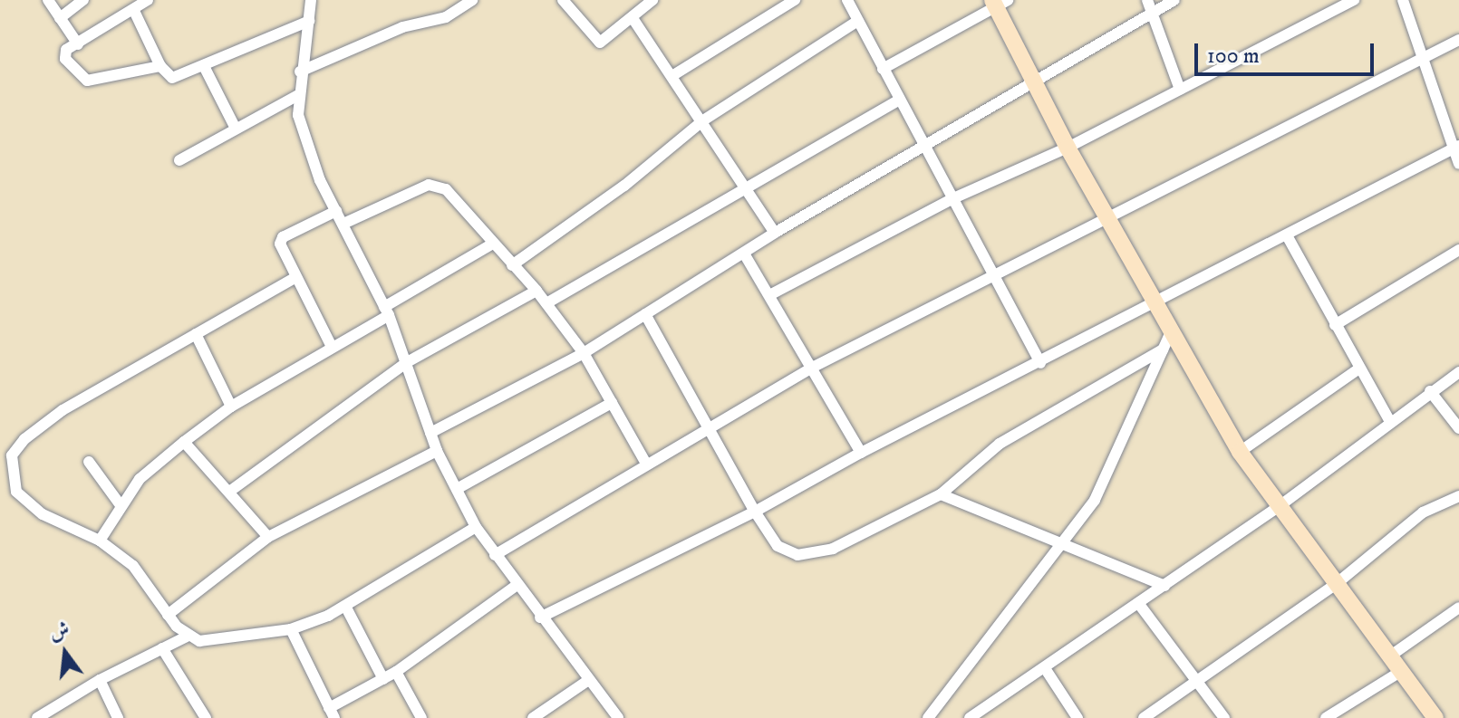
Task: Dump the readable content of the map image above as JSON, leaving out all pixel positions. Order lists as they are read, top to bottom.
{
  "scale_bar": "100 m",
  "north": "top"
}
